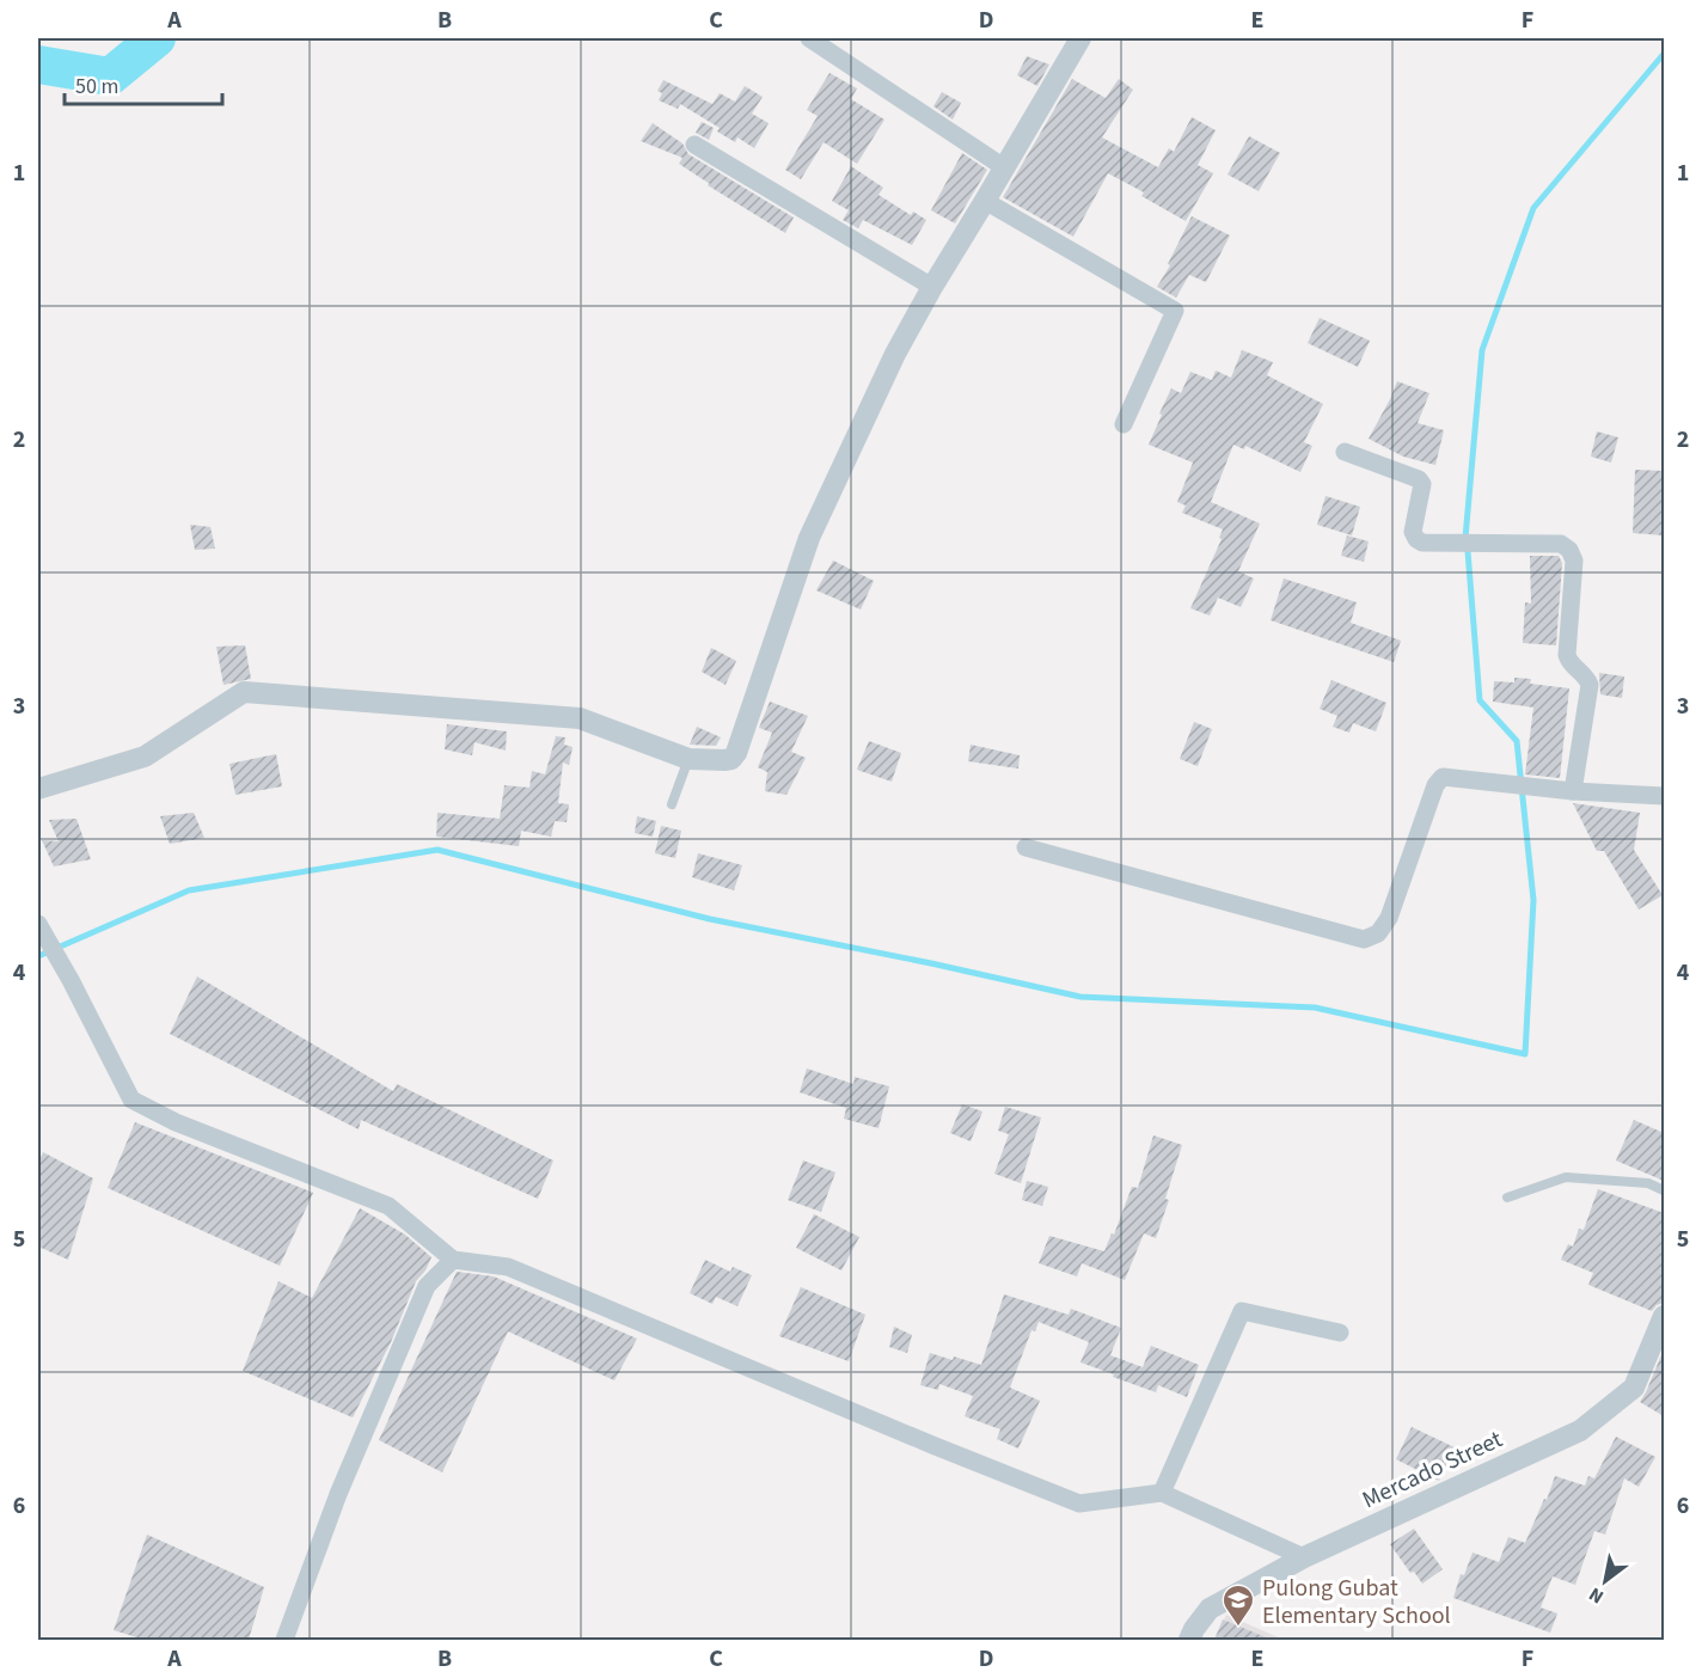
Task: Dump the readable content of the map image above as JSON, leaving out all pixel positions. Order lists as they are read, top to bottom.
{
  "streets": {
    "street": ["Mercado Street"]
  },
  "places": {
    "school or university": ["Pulong Gubat Elementary School"]
  },
  "scale_bar": "50 m",
  "north": "bottom left",
  "grid": {
    "columns": [
      "A",
      "B",
      "C",
      "D",
      "E",
      "F"
    ],
    "rows": [
      "1",
      "2",
      "3",
      "4",
      "5",
      "6"
    ]
  }
}
